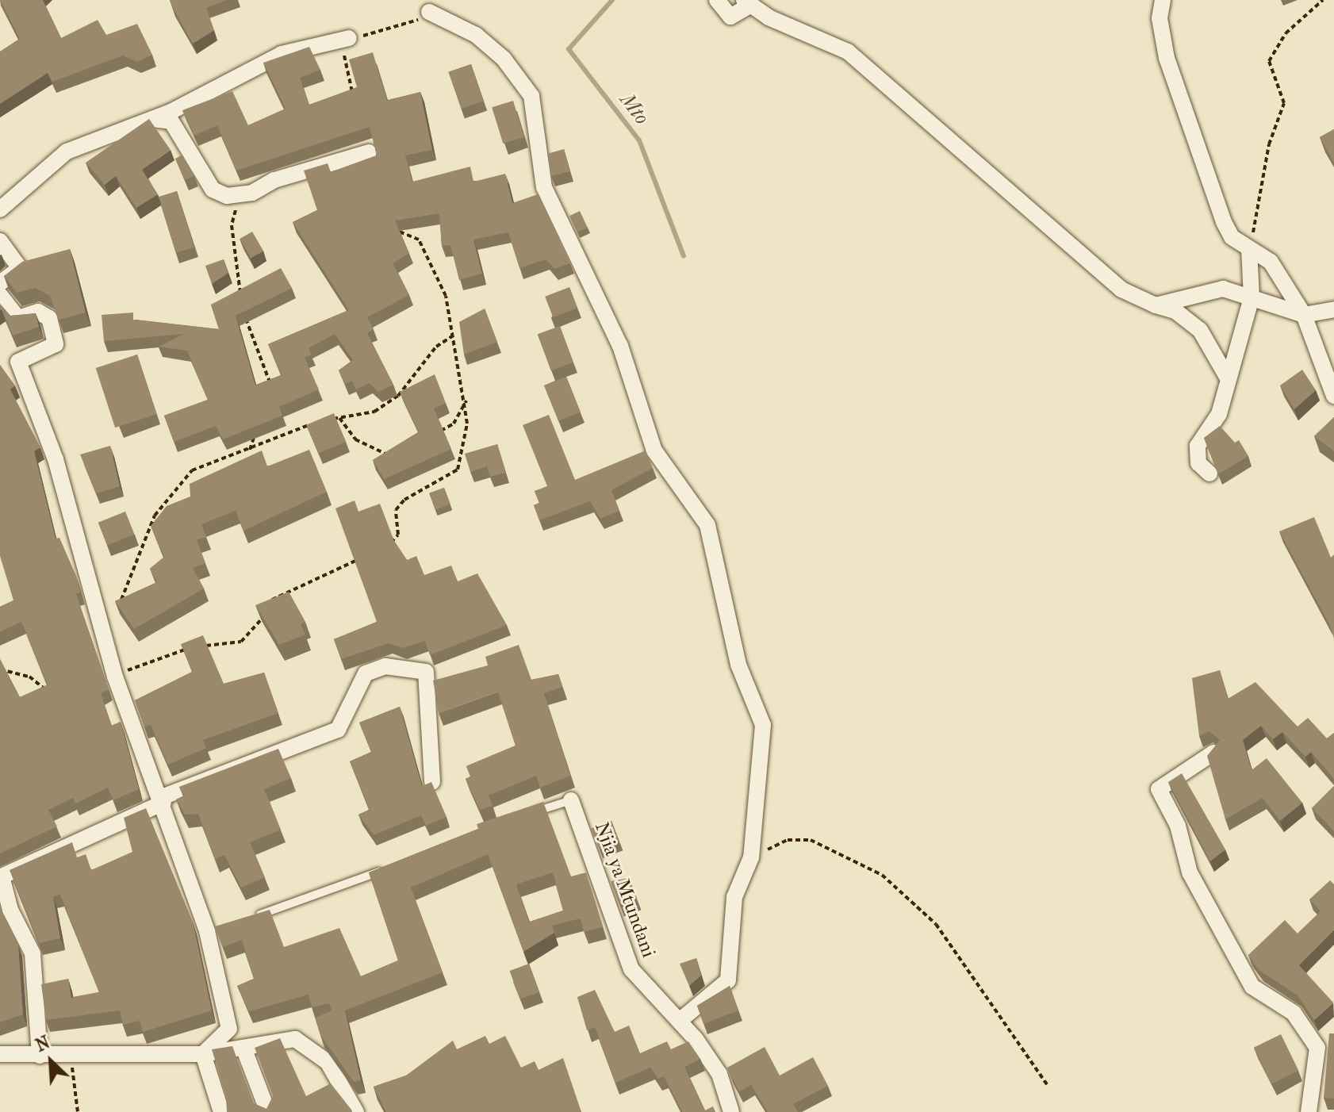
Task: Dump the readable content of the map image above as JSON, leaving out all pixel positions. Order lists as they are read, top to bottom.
{
  "streets": {
    "street": ["Njia ya Mtundani"]
  },
  "water": ["Mto"],
  "north": "top left"
}
